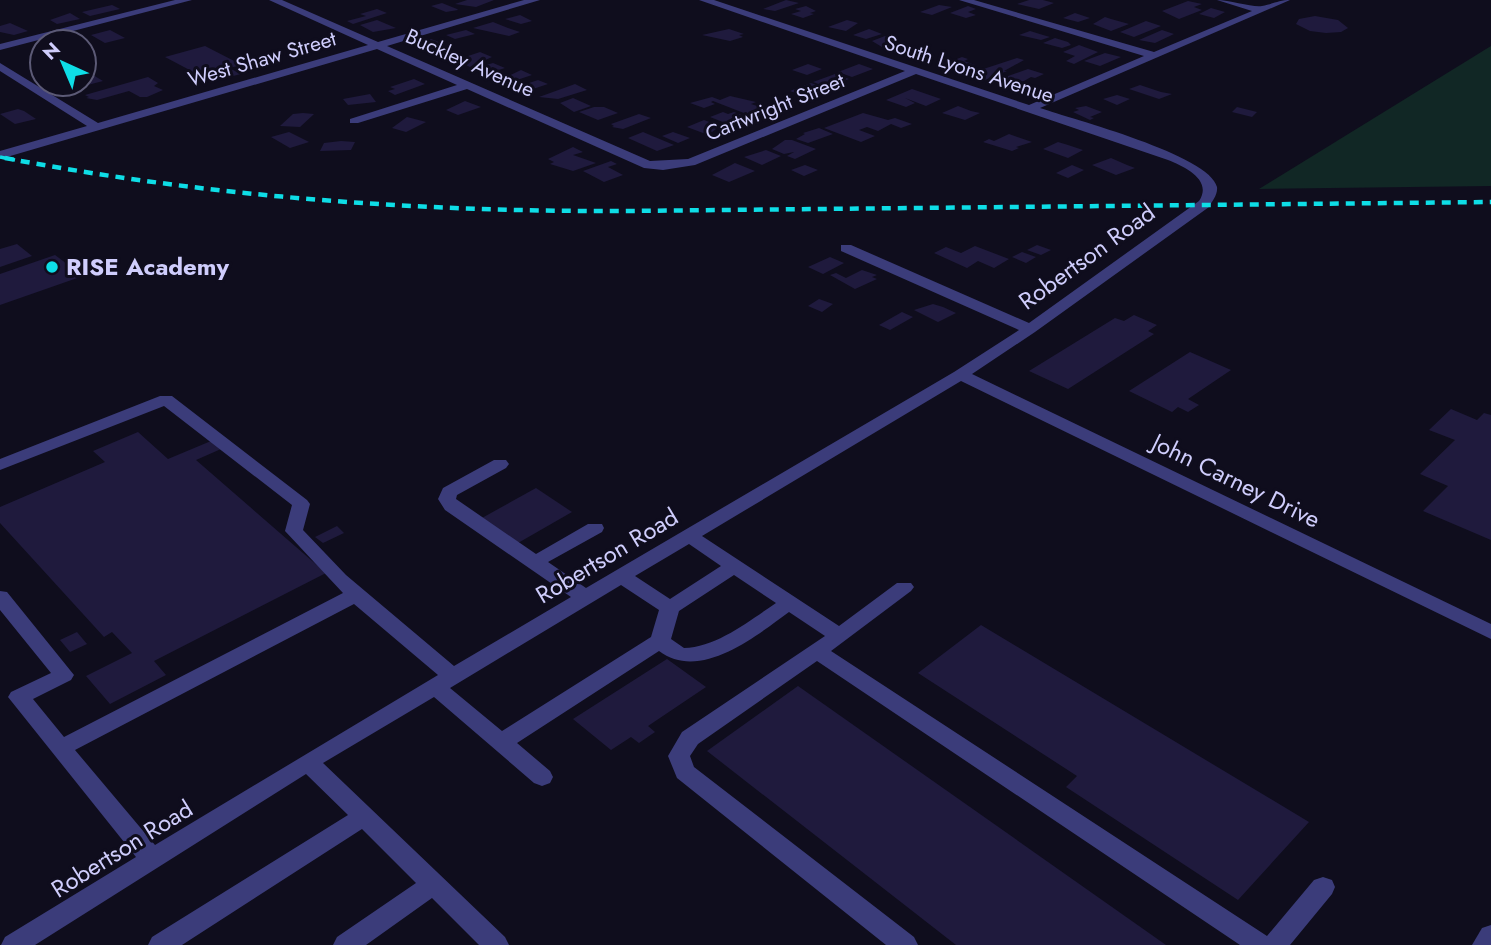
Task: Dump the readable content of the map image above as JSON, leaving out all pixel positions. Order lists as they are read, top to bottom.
{
  "streets": {
    "street": [
      "West Shaw Street",
      "Buckley Avenue",
      "South Lyons Avenue",
      "Cartwright Street",
      "Robertson Road",
      "John Carney Drive"
    ]
  },
  "crossings": [
    ["West Shaw Street", "Buckley Avenue"],
    ["Buckley Avenue", "Cartwright Street"],
    ["South Lyons Avenue", "Cartwright Street"],
    ["South Lyons Avenue", "Robertson Road"],
    ["Robertson Road", "John Carney Drive"]
  ],
  "places": ["RISE Academy"],
  "north": "top left"
}
